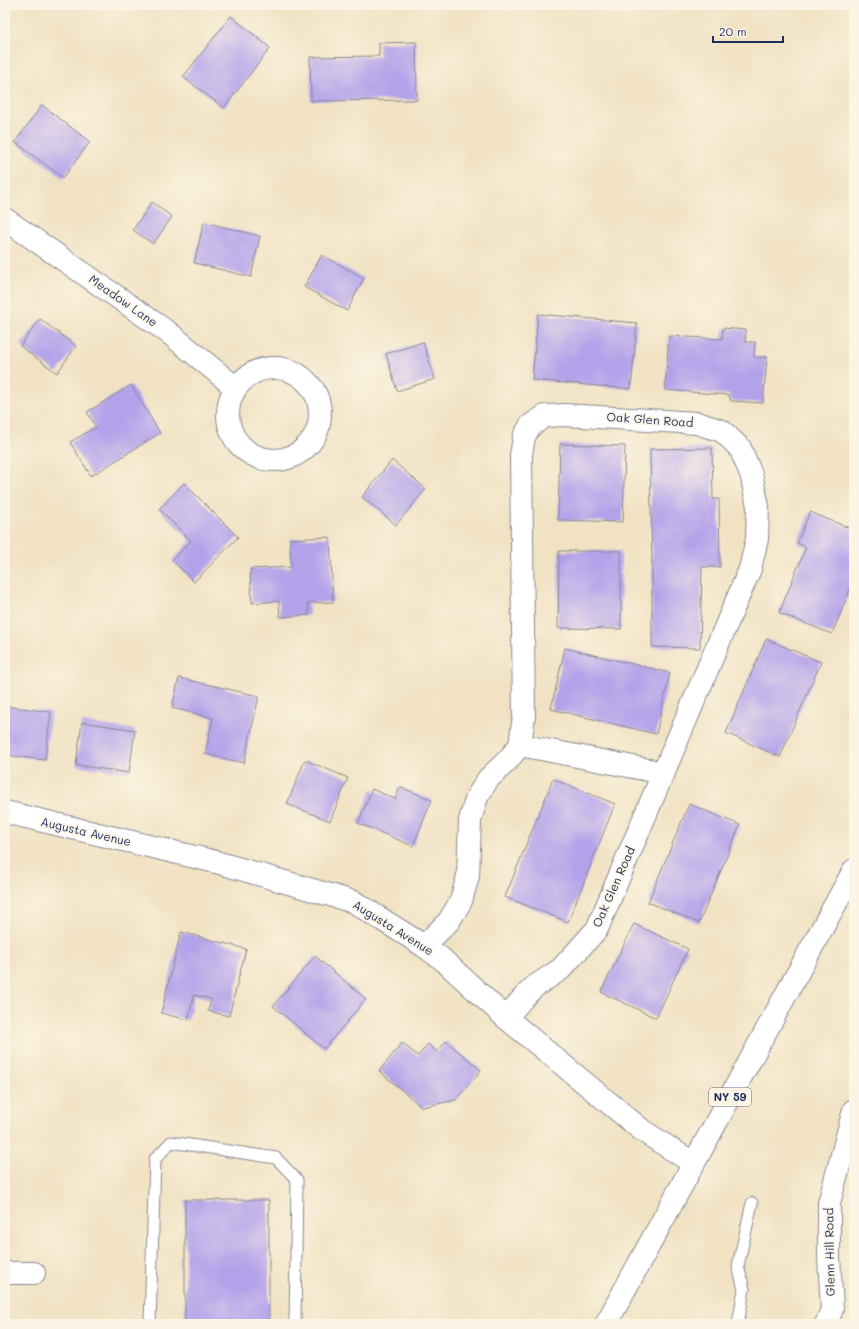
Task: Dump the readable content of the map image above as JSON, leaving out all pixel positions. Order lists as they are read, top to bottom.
{
  "streets": {
    "street": [
      "Meadow Lane",
      "Oak Glen Road",
      "Augusta Avenue",
      "NY 59",
      "Glenn Hill Road"
    ]
  },
  "crossings": [
    ["Oak Glen Road", "Augusta Avenue"],
    ["Augusta Avenue", "NY 59"]
  ],
  "scale_bar": "20 m"
}
